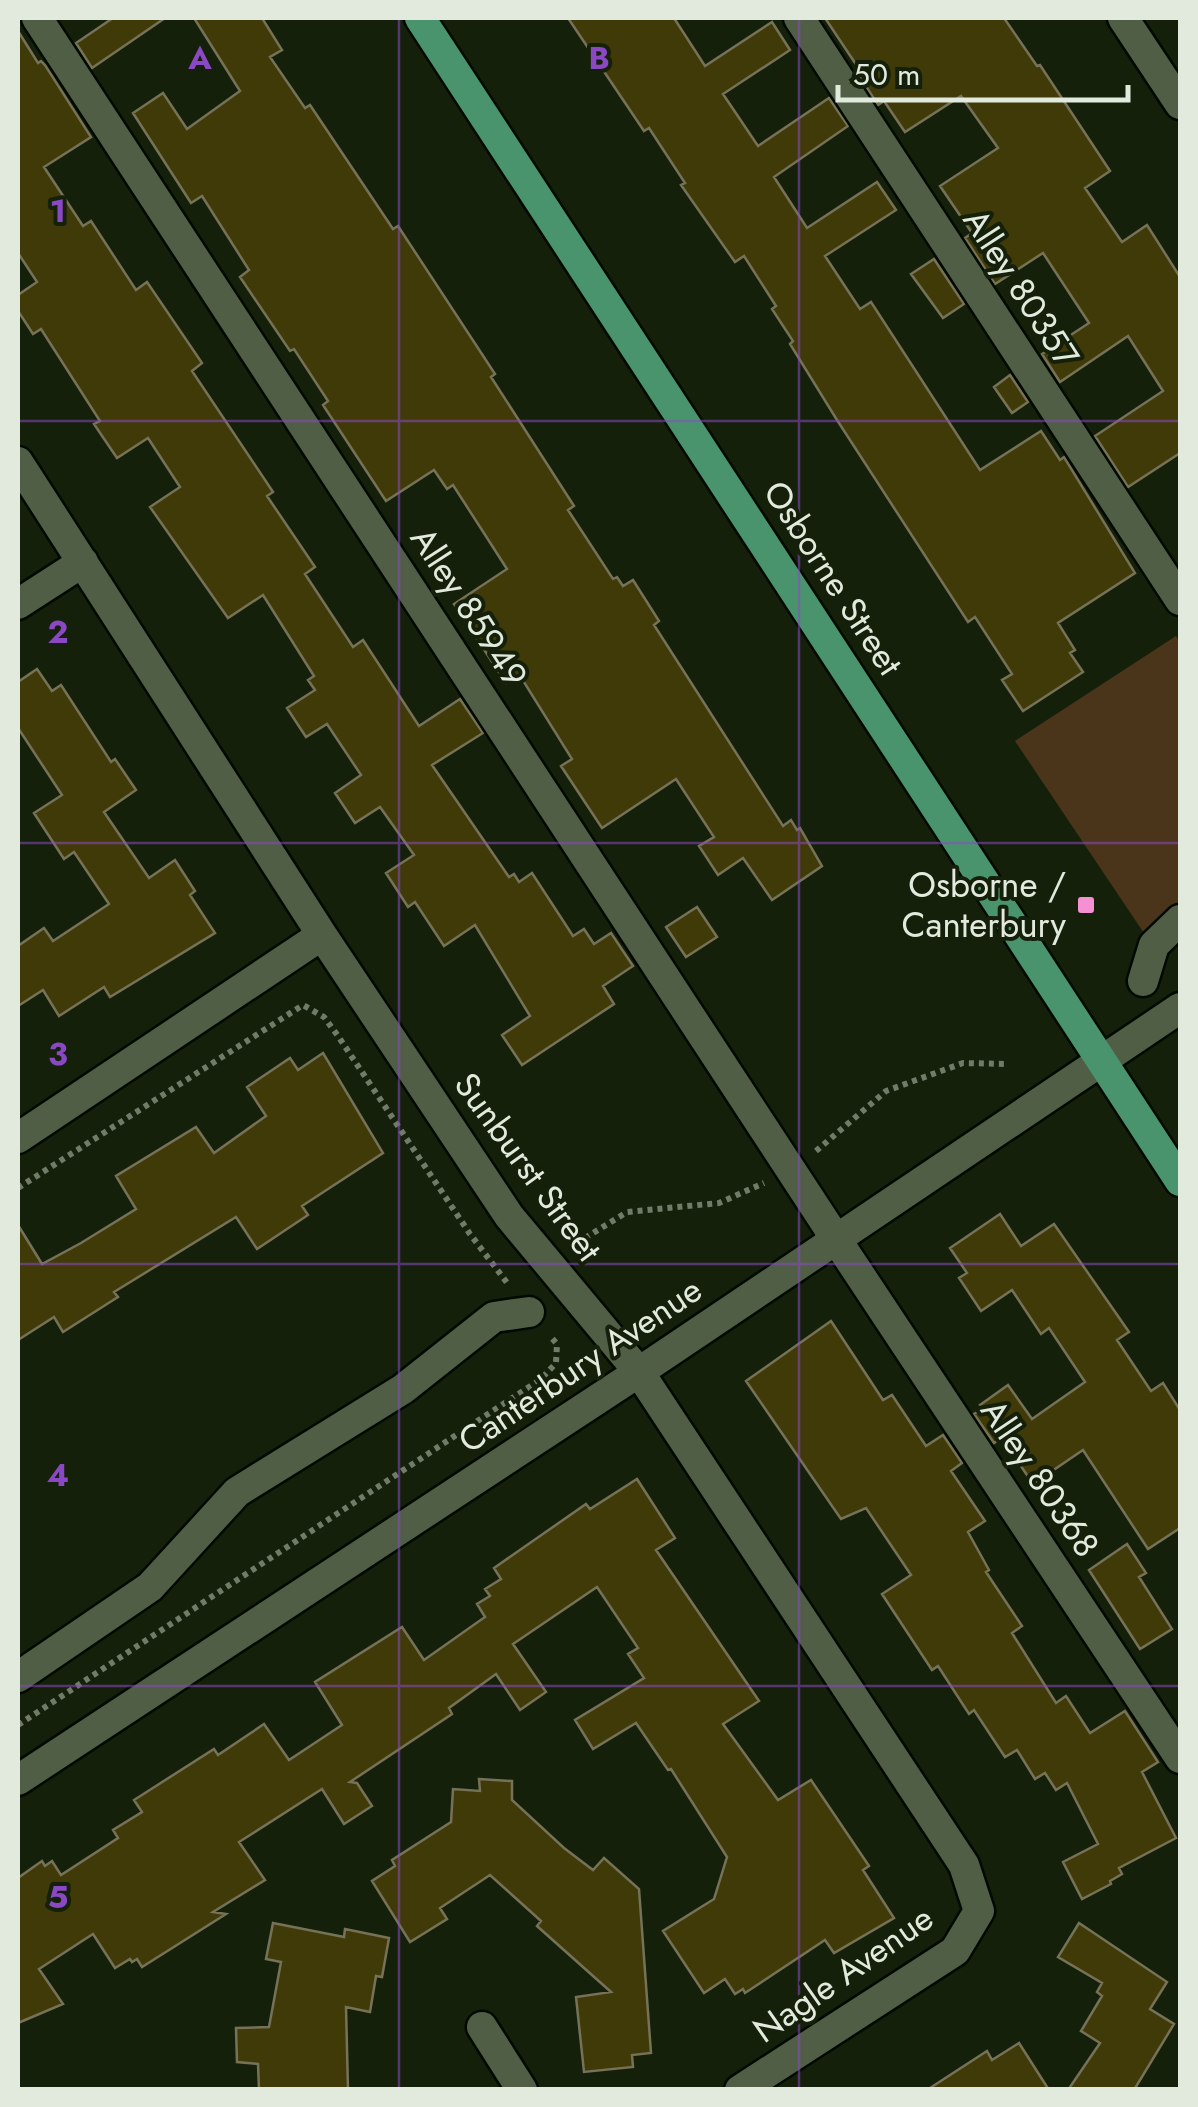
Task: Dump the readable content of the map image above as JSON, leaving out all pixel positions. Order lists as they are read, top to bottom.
{
  "streets": {
    "main road": ["Osborne Street"],
    "street": [
      "Alley 80357",
      "Alley 85949",
      "Sunburst Street",
      "Canterbury Avenue",
      "Alley 80368",
      "Nagle Avenue"
    ]
  },
  "crossings": [
    ["Osborne Street", "Canterbury Avenue"],
    ["Alley 85949", "Canterbury Avenue"],
    ["Alley 85949", "Alley 80368"],
    ["Sunburst Street", "Canterbury Avenue"],
    ["Sunburst Street", "Nagle Avenue"],
    ["Canterbury Avenue", "Alley 80368"]
  ],
  "places": {
    "transit": ["Osborne / Canterbury"]
  },
  "scale_bar": "50 m",
  "grid": {
    "columns": ["A", "B"],
    "rows": [
      "1",
      "2",
      "3",
      "4",
      "5"
    ]
  }
}
